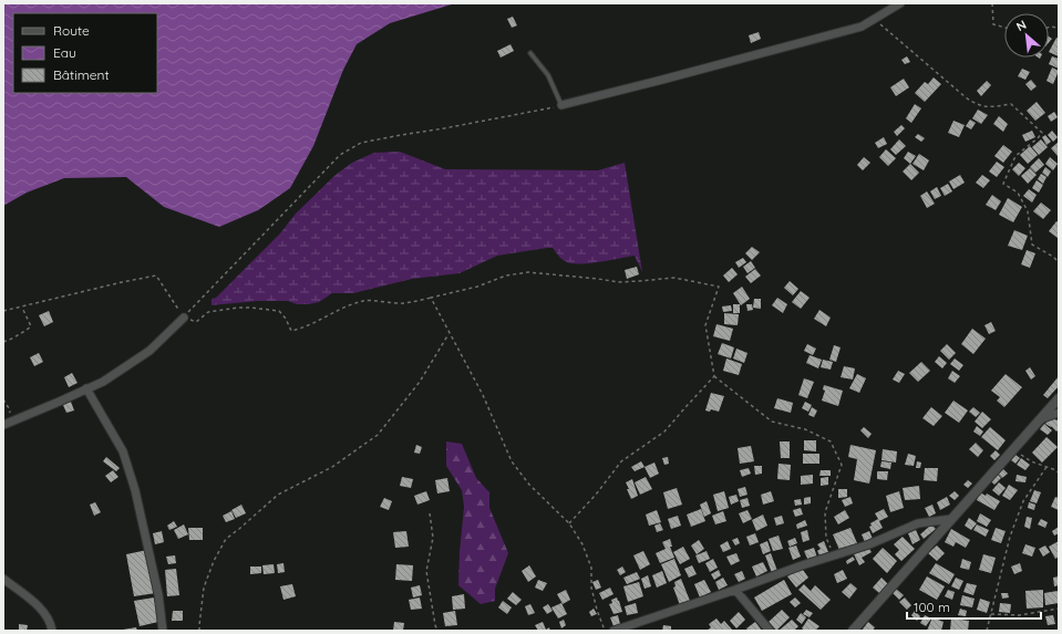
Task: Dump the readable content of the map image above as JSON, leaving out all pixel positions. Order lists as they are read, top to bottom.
{
  "legend": ["Route", "Eau", "Bâtiment"],
  "scale_bar": "100 m",
  "north": "top left"
}
